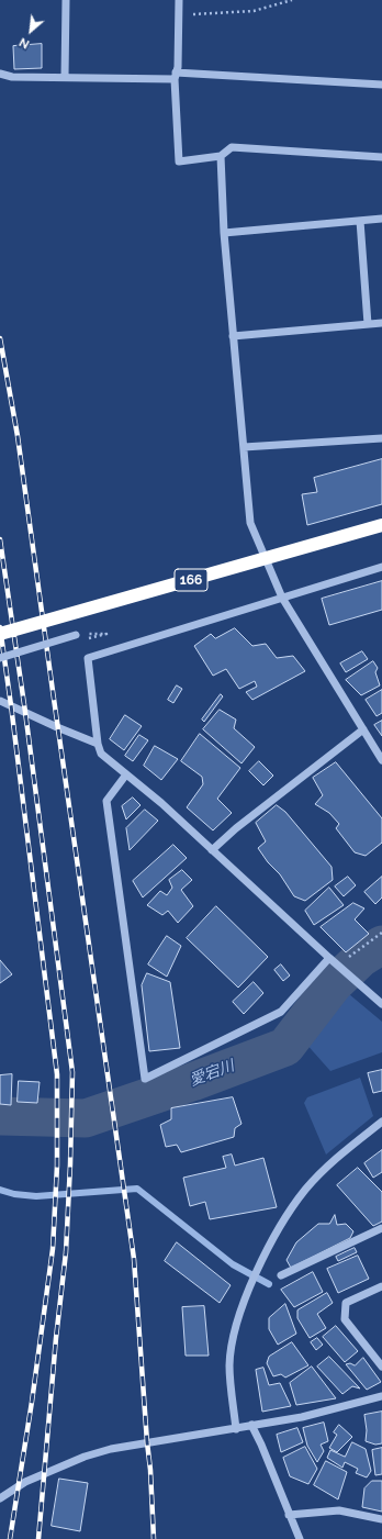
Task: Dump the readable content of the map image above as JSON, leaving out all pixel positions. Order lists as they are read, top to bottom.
{
  "streets": {
    "highway": ["166"]
  },
  "water": ["愛宕川"],
  "north": "bottom left"
}
